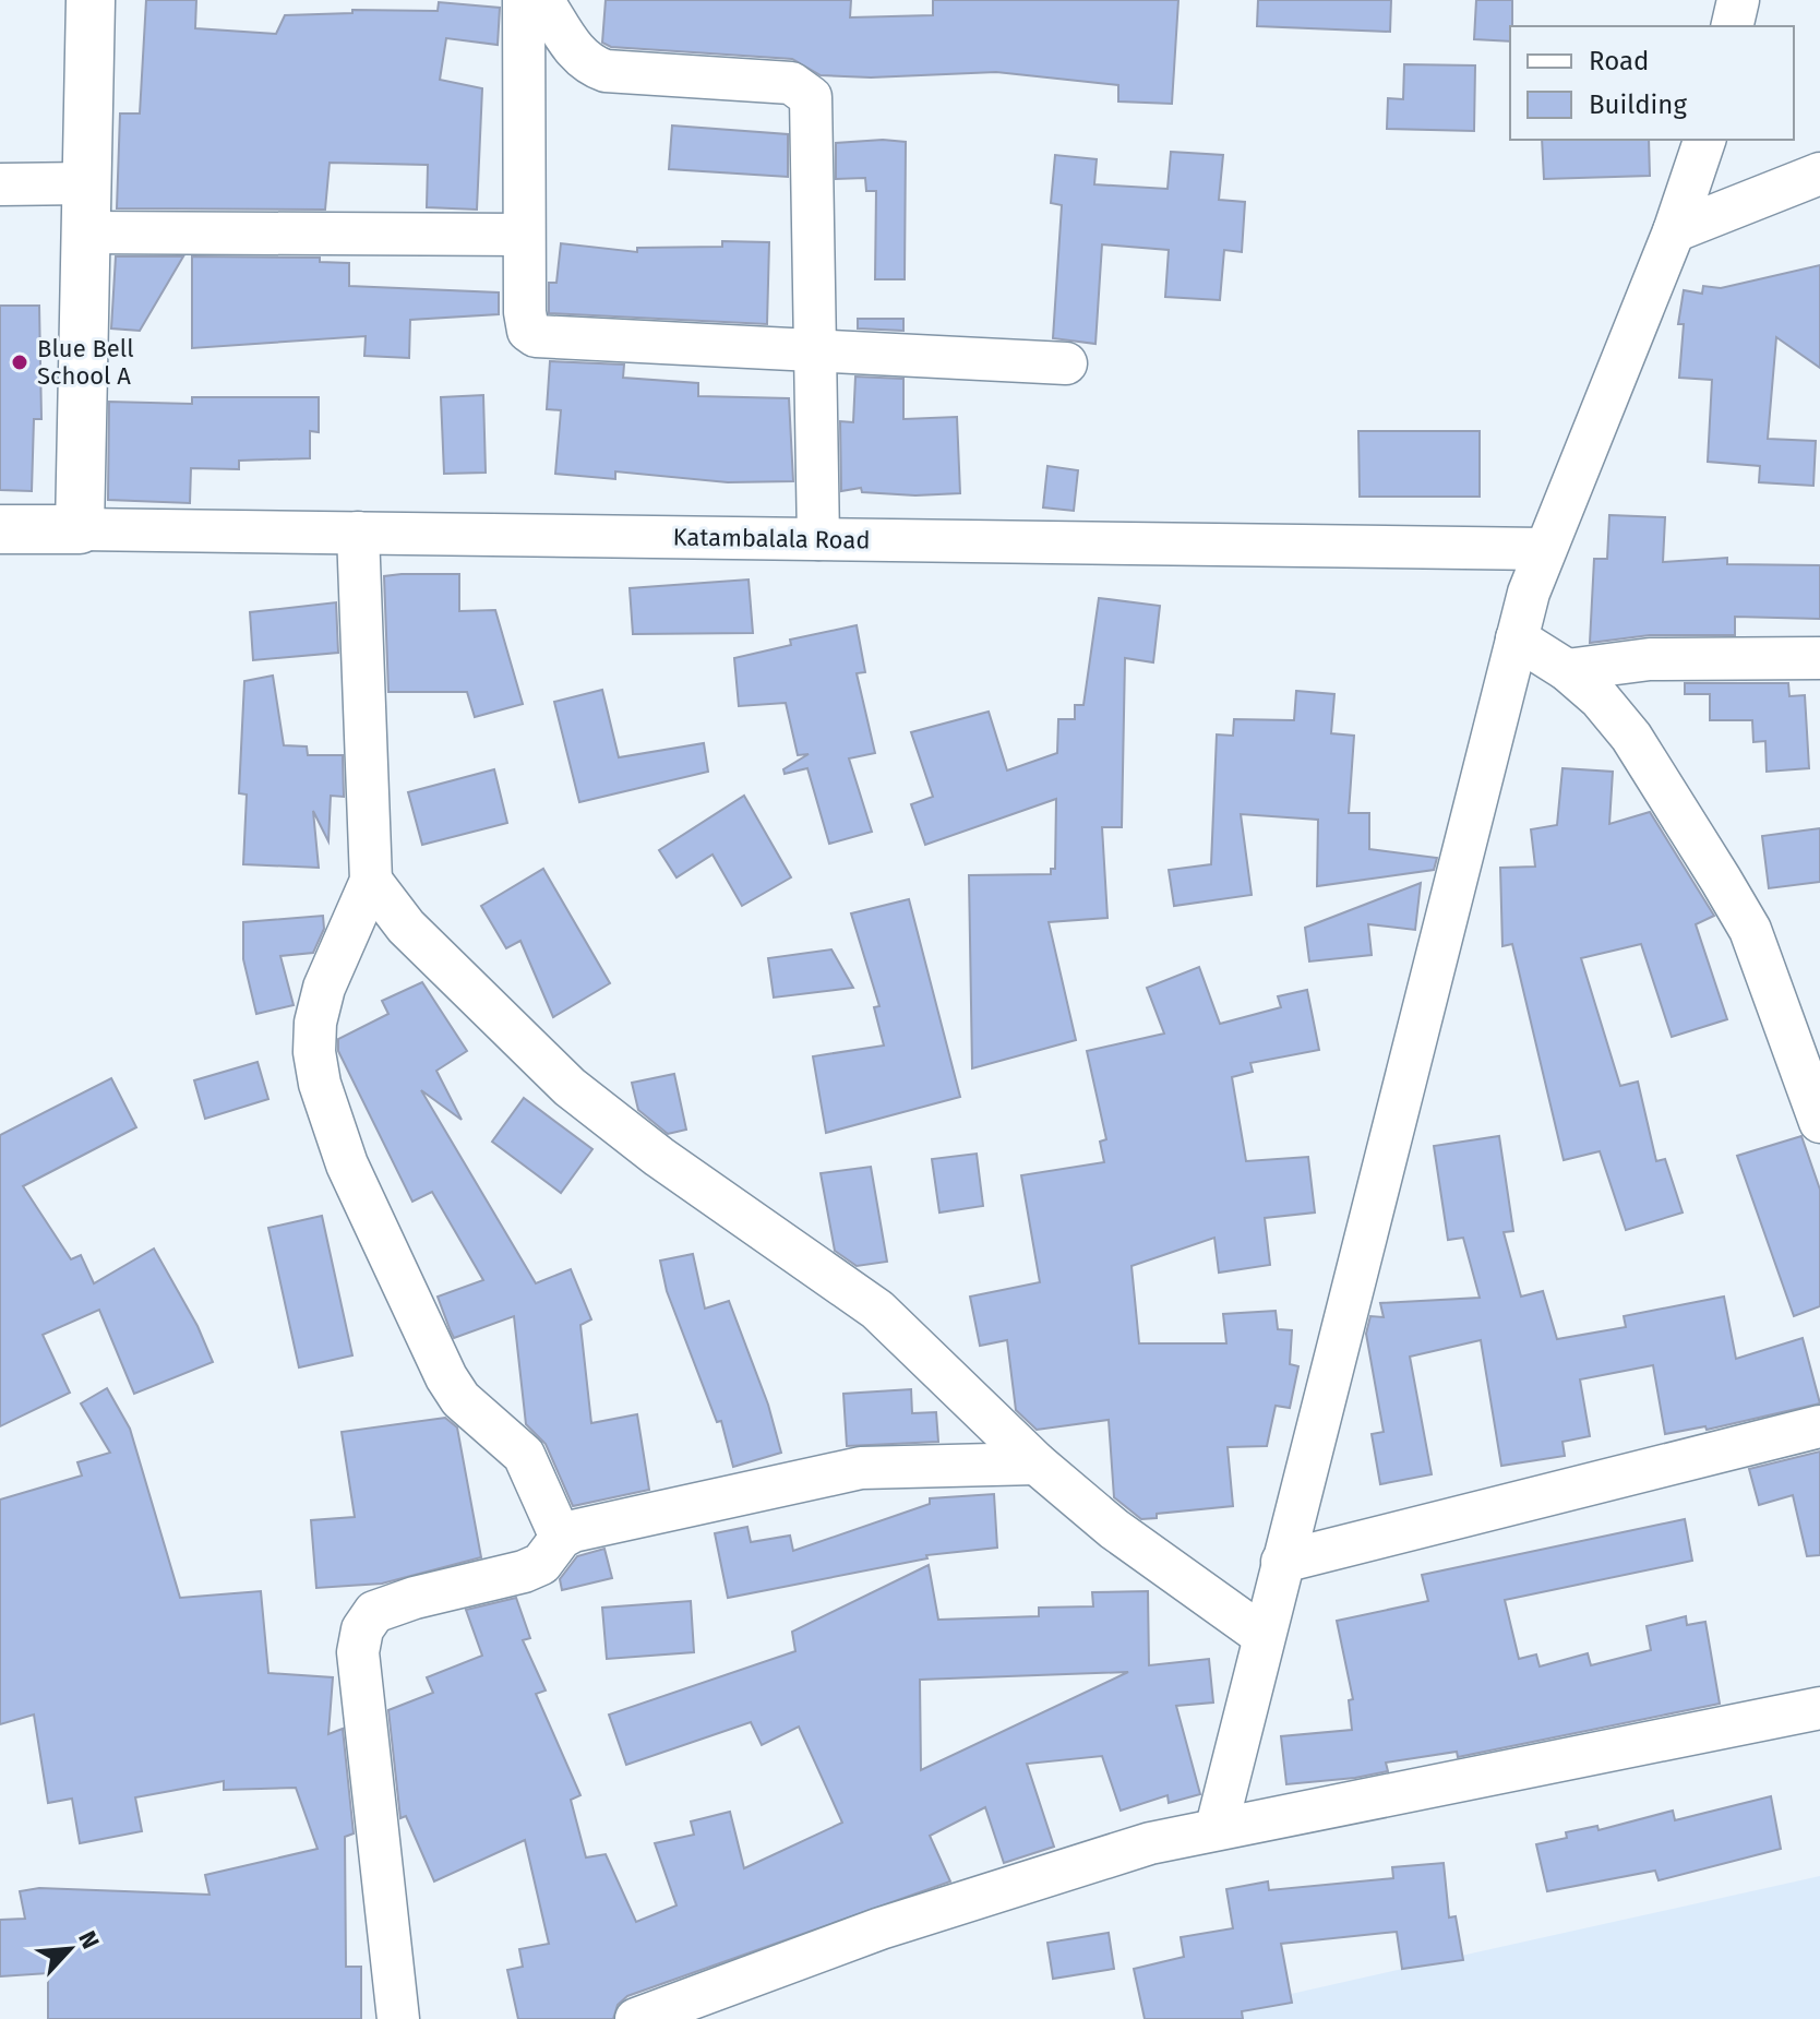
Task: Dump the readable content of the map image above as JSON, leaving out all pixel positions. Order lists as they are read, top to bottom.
{
  "streets": {
    "main road": ["Katambalala Road"]
  },
  "places": ["Blue Bell School A"],
  "legend": ["Road", "Building"],
  "north": "top right"
}
